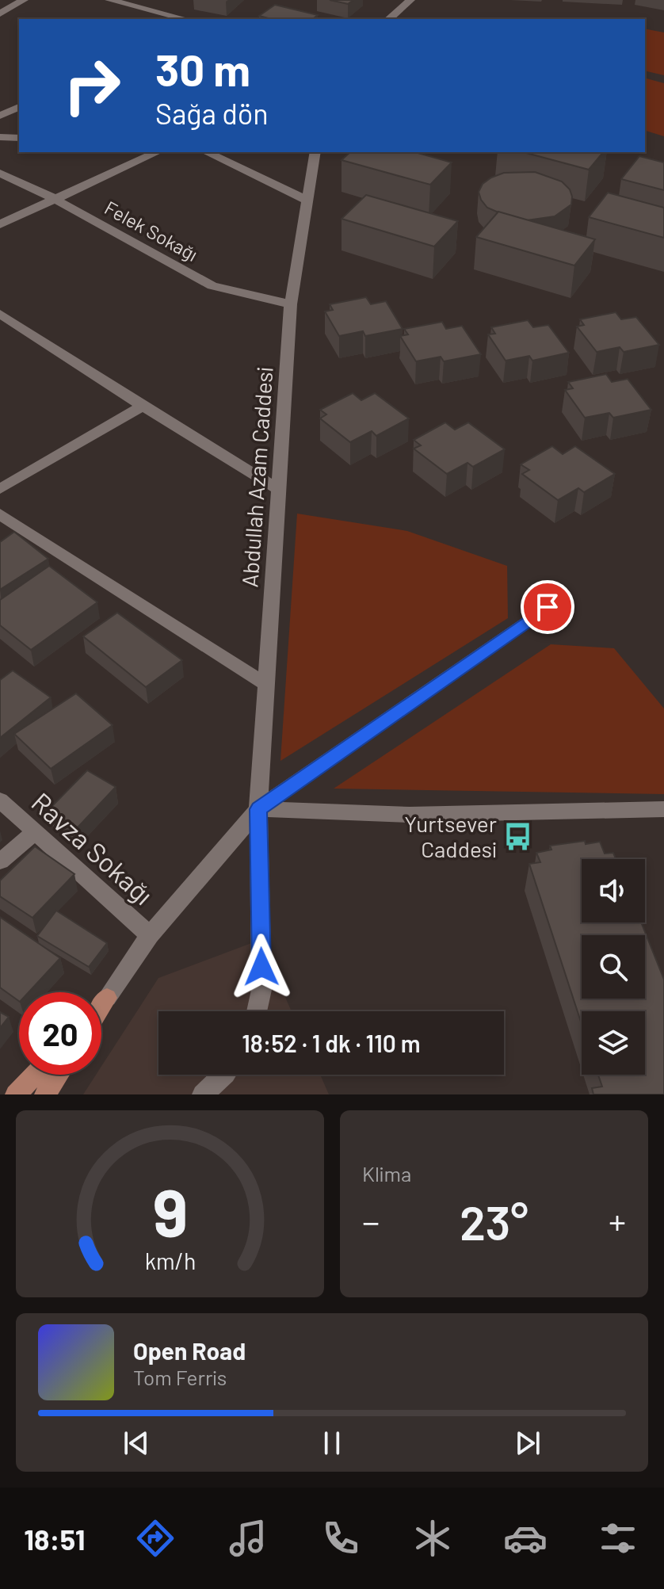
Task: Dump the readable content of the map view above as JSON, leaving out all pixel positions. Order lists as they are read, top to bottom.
{
  "streets": {
    "street": ["Felek Sokağı", "Abdullah Azam Caddesi", "Ravza Sokağı"]
  },
  "crossings": [
    ["Felek Sokağı", "Abdullah Azam Caddesi"]
  ],
  "places": {
    "bus stop": ["Yurtsever Caddesi"]
  },
  "page": {
    "turn": ["30 m", "Sağa dön"],
    "limit": "20",
    "trip": "18:52 · 1 dk · 110 m",
    "tile": "Klima",
    "heat": ["−", "23°", "+"],
    "song": ["Open Road", "Tom Ferris"],
    "tabs": "18:51",
    "gauge": ["9", "km/h"]
  }
}
